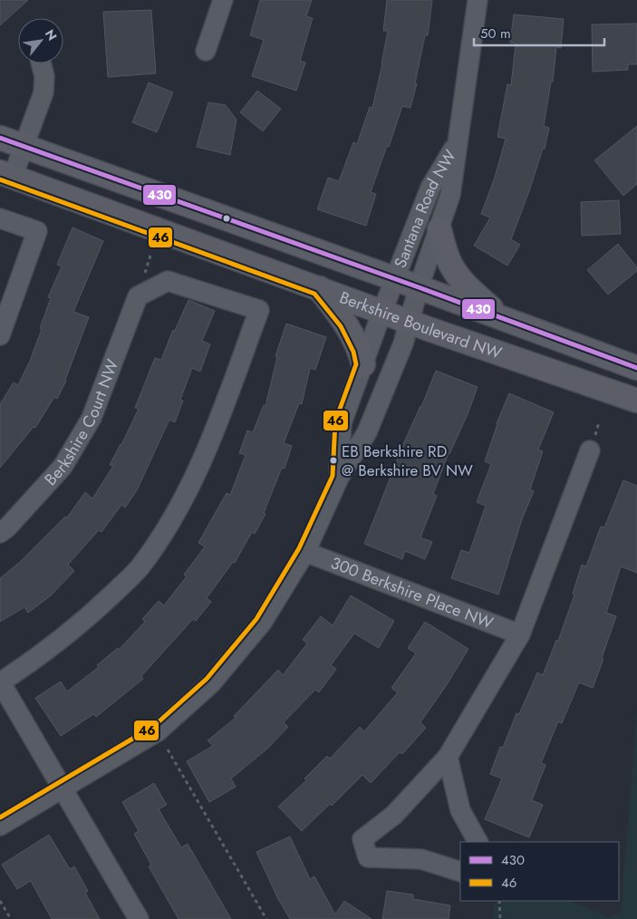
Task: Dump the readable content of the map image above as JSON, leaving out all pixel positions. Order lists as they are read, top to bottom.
{
  "streets": {
    "main road": ["Berkshire Boulevard NW"],
    "street": ["Santana Road NW", "Berkshire Court NW", "300 Berkshire Place NW"]
  },
  "crossings": [
    ["Santana Road NW", "Berkshire Boulevard NW"]
  ],
  "places": ["EB Berkshire RD @ Berkshire BV NW"],
  "lines": ["transit line 430", "transit line 46"],
  "legend": ["430", "46"],
  "scale_bar": "50 m",
  "north": "top right"
}
